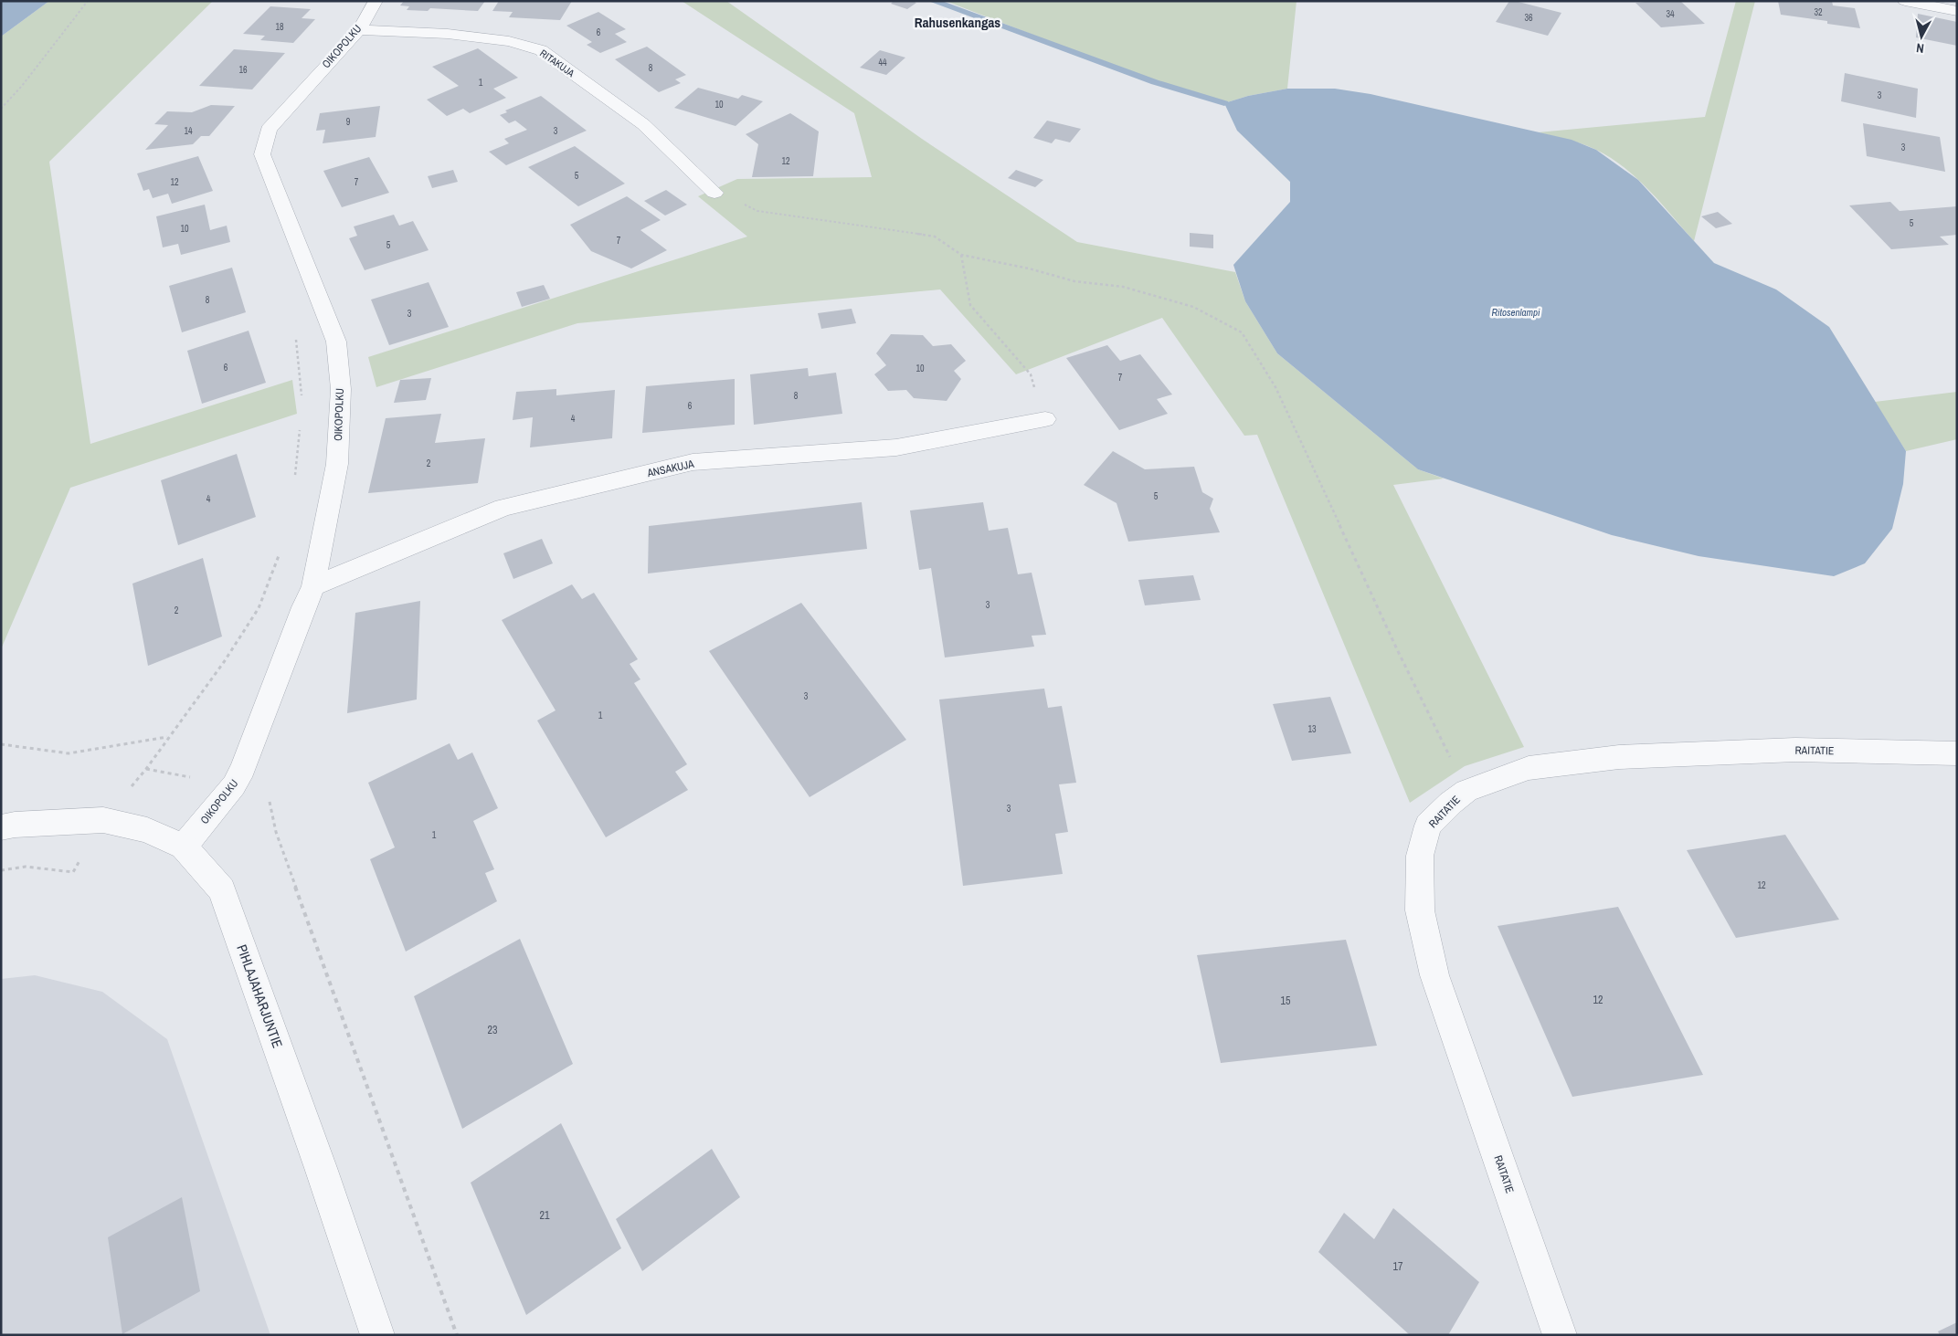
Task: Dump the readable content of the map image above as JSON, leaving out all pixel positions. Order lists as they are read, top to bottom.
{
  "streets": {
    "street": [
      "OIKOPOLKU",
      "RITAKUJA",
      "ANSAKUJA",
      "RAITATIE",
      "PIHLAJAHARJUNTIE"
    ]
  },
  "crossings": [
    ["OIKOPOLKU", "RITAKUJA"],
    ["OIKOPOLKU", "ANSAKUJA"],
    ["OIKOPOLKU", "PIHLAJAHARJUNTIE"]
  ],
  "districts": ["Rahusenkangas"],
  "water": ["Ritosenlampi"],
  "house_numbers": [
    "32",
    "34",
    "36",
    "18",
    "6",
    "44",
    "8",
    "16",
    "1",
    "3",
    "10",
    "9",
    "14",
    "3",
    "3",
    "12",
    "5",
    "12",
    "7",
    "5",
    "10",
    "7",
    "5",
    "8",
    "3",
    "6",
    "10",
    "7",
    "8",
    "6",
    "4",
    "2",
    "5",
    "4",
    "3",
    "2",
    "3",
    "1",
    "13",
    "3",
    "1",
    "12",
    "12",
    "15",
    "23",
    "21",
    "17"
  ],
  "north": "bottom"
}
